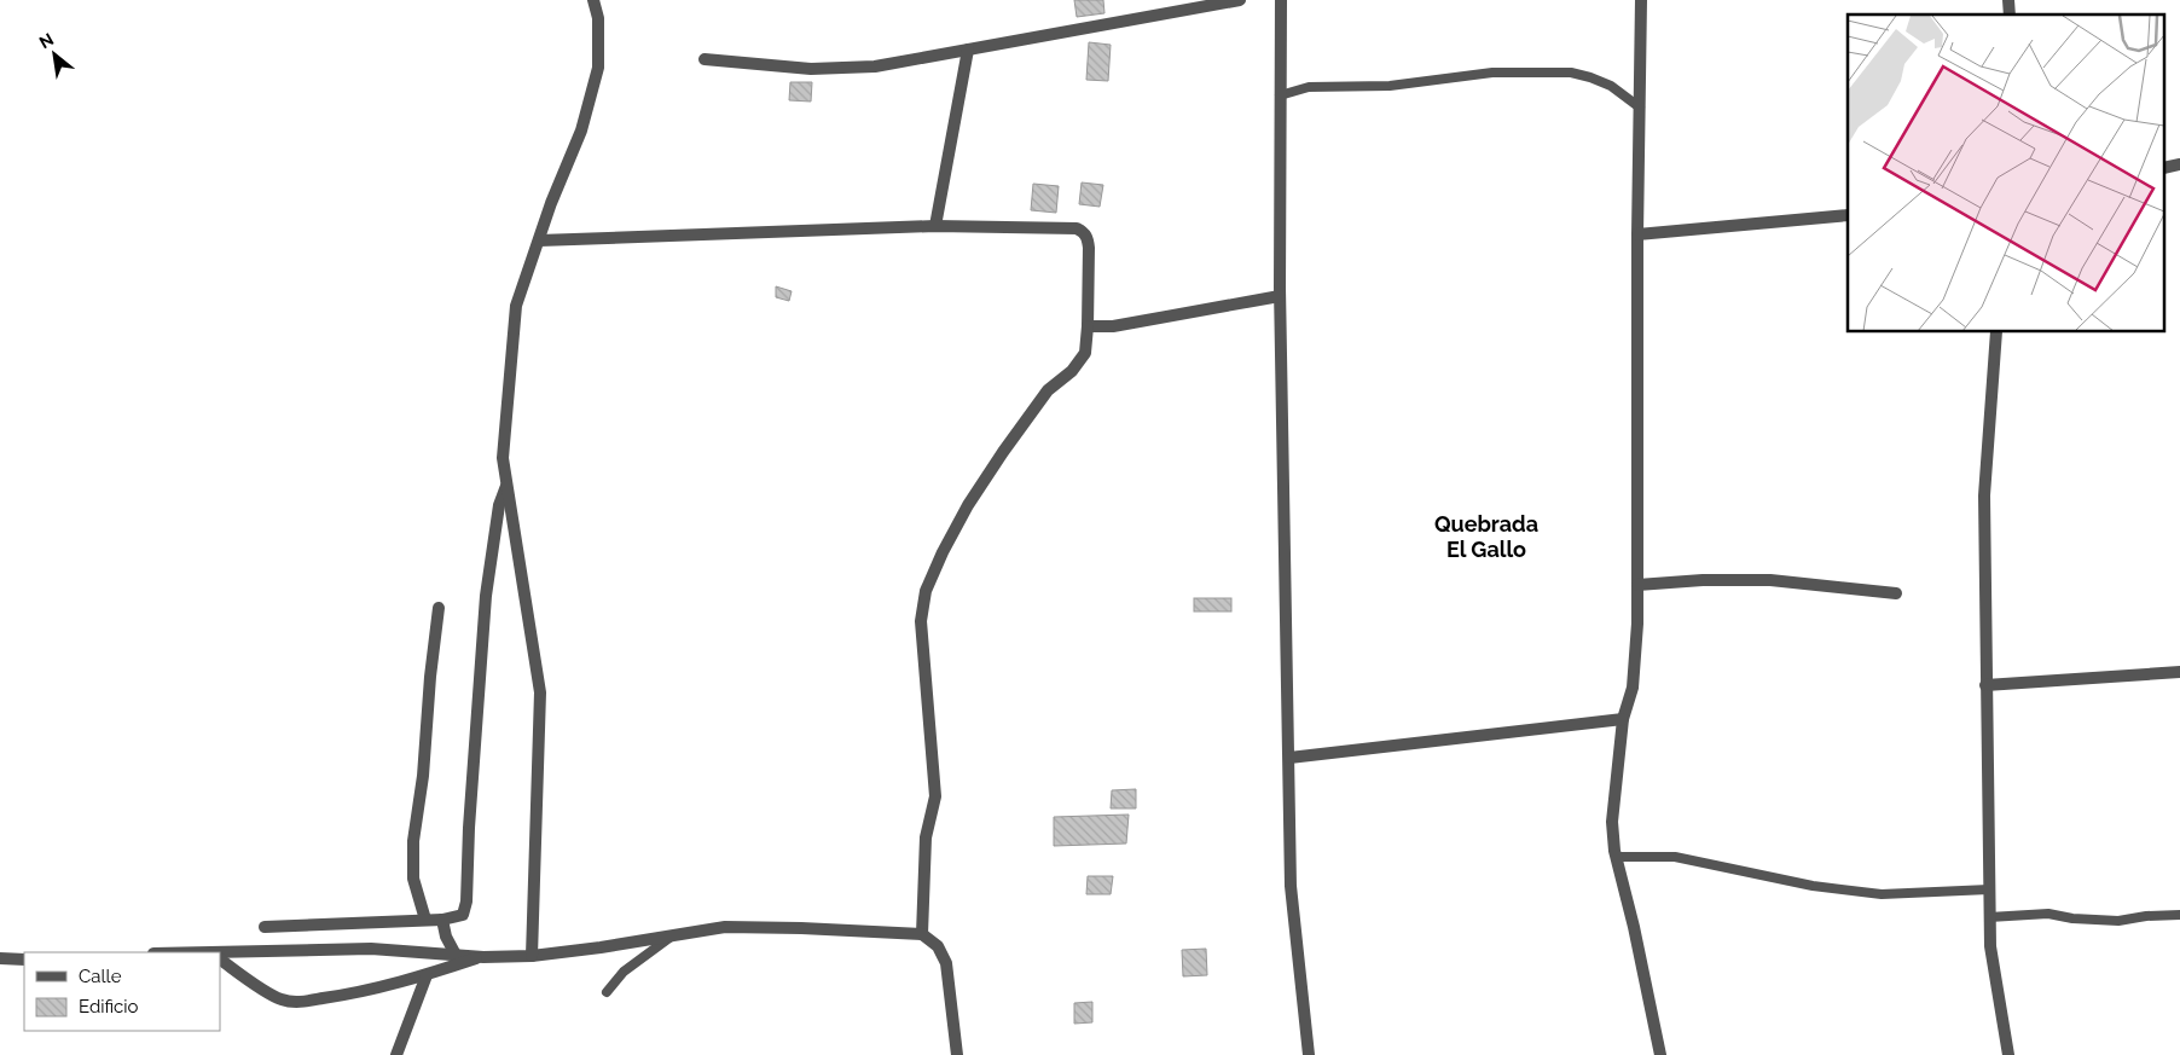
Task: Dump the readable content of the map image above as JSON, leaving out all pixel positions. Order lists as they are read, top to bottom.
{
  "districts": ["Quebrada El Gallo"],
  "legend": ["Calle", "Edificio"],
  "north": "top left"
}
